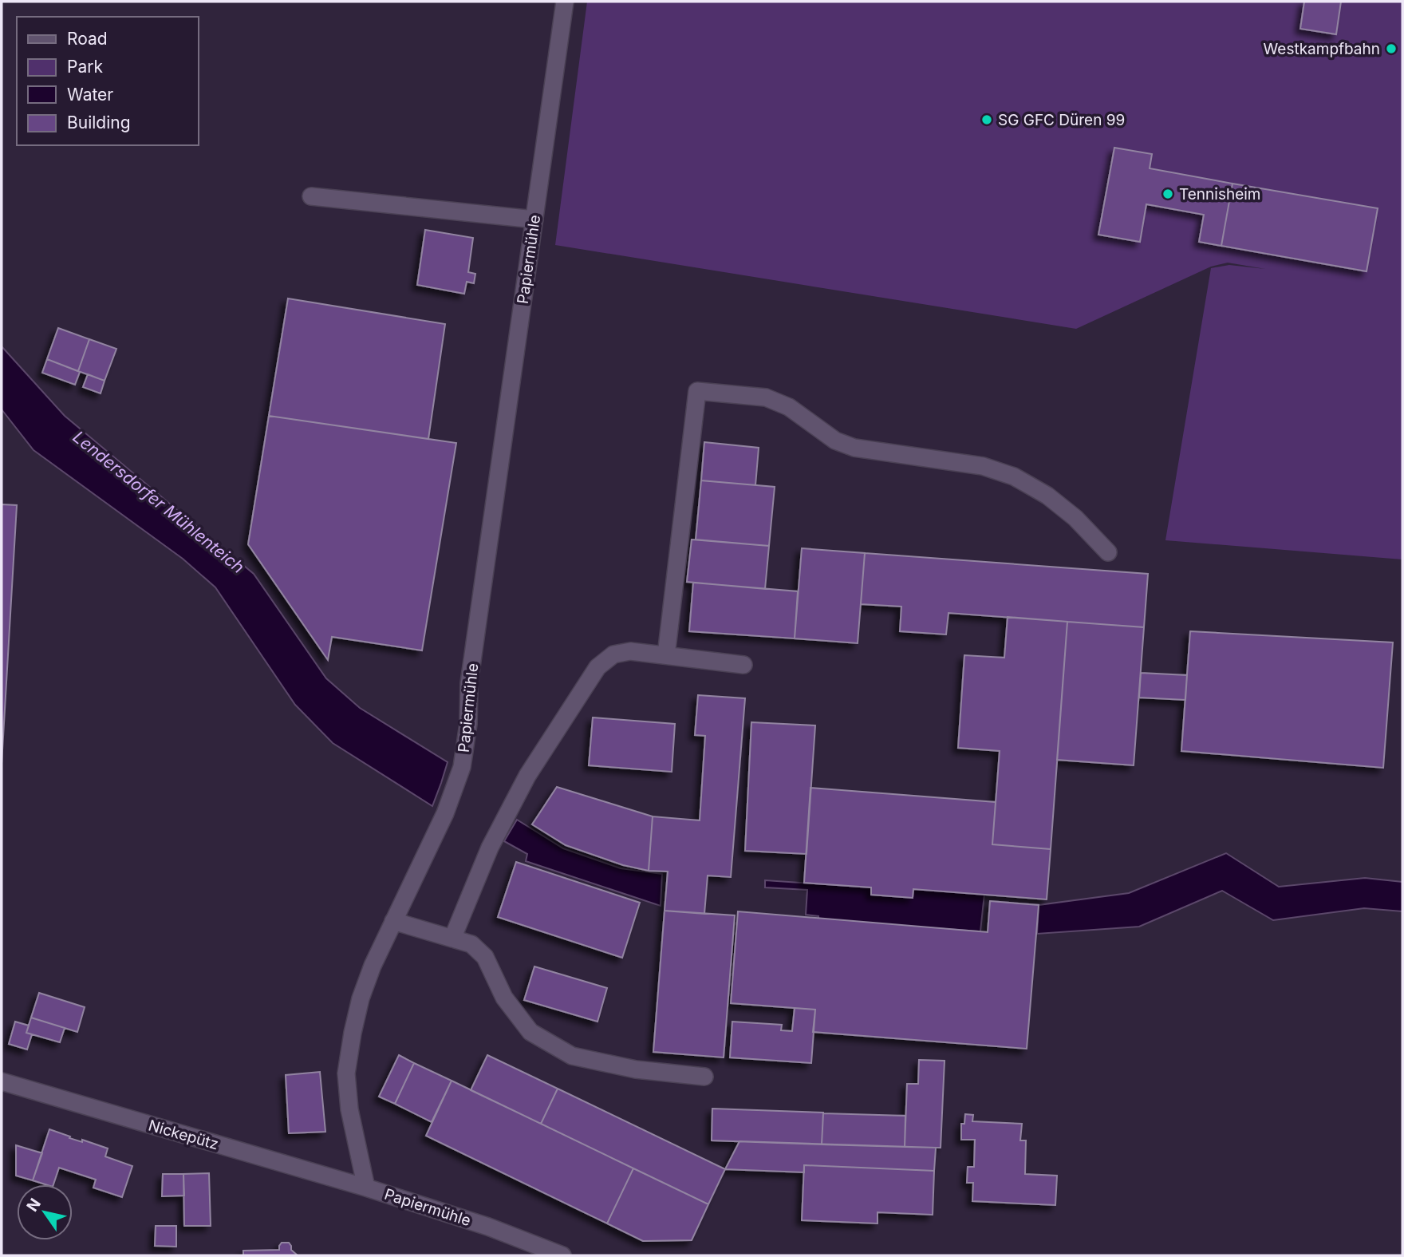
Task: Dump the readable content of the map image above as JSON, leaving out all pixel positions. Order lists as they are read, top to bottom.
{
  "streets": {
    "street": ["Papiermühle", "Nickepütz"]
  },
  "crossings": [
    ["Papiermühle", "Nickepütz"]
  ],
  "water": ["Lendersdorfer Mühlenteich"],
  "places": ["Westkampfbahn", "SG GFC Düren 99", "Tennisheim"],
  "legend": [
    "Road",
    "Park",
    "Water",
    "Building"
  ],
  "north": "top left"
}
